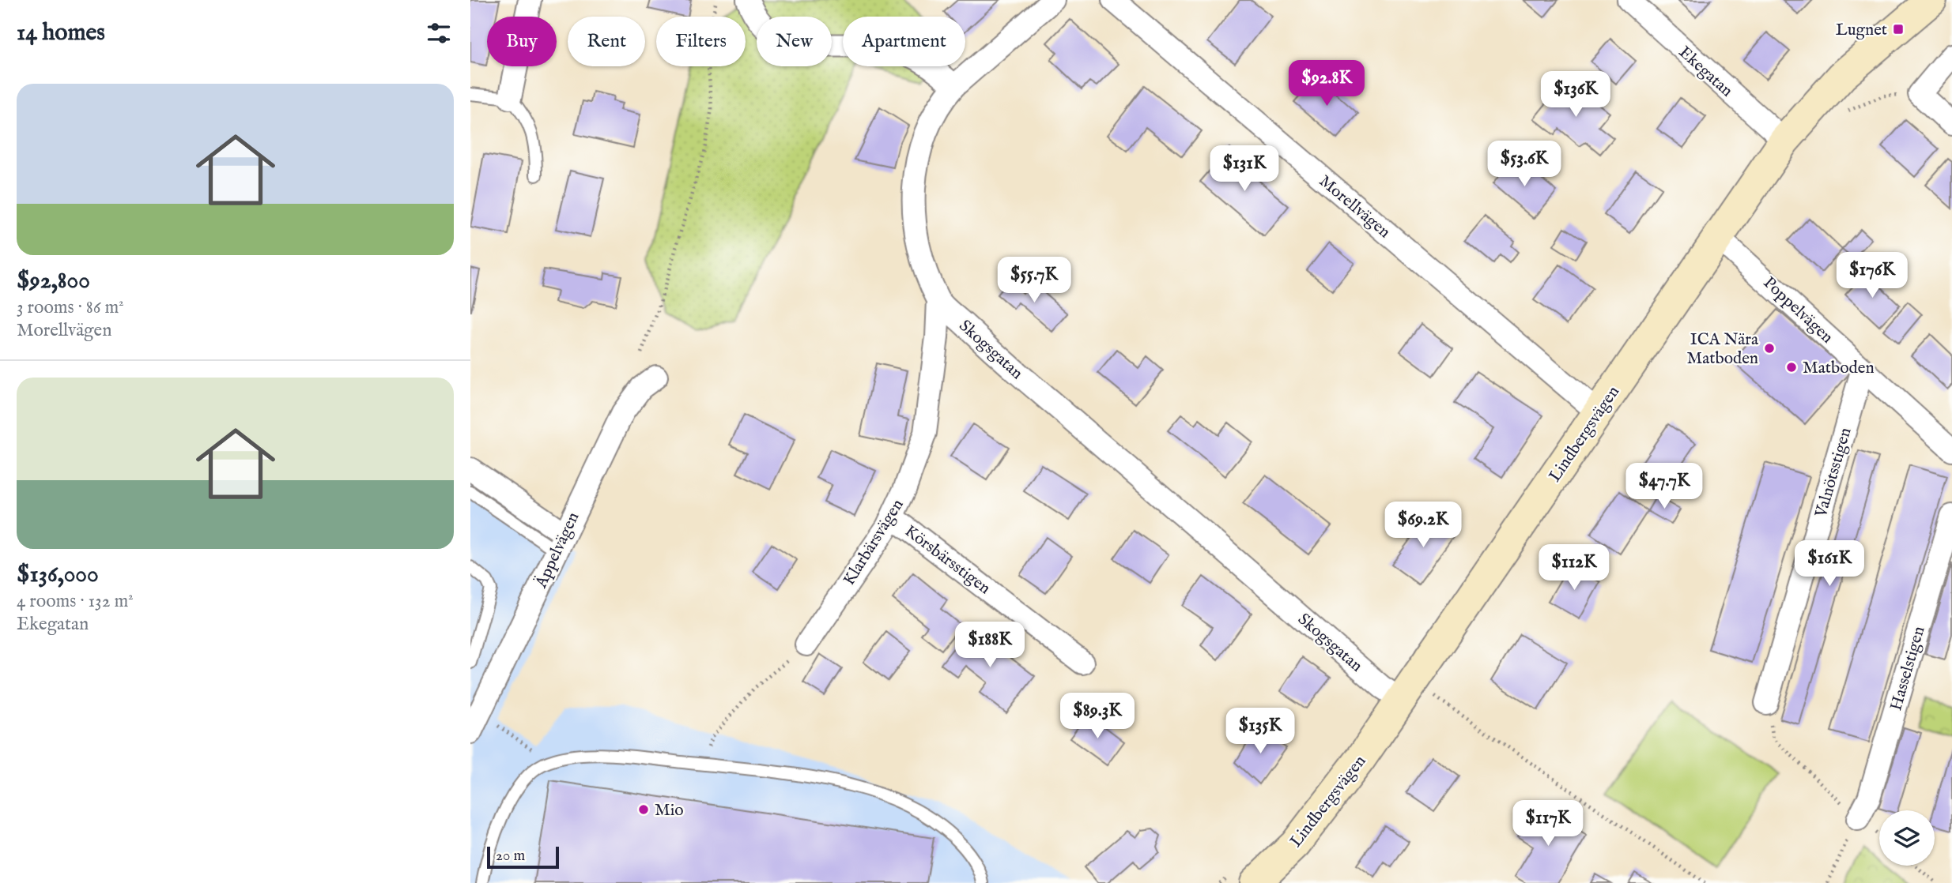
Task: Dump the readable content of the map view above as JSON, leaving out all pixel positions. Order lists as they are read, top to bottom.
{
  "streets": {
    "street": [
      "Ekegatan",
      "Morellvägen",
      "Poppelvägen",
      "Skogsgatan",
      "Lindbergsvägen",
      "Valnötsstigen",
      "Klarbärsvägen",
      "Äppelvägen",
      "Körsbärsstigen",
      "Hasselstigen"
    ]
  },
  "crossings": [
    ["Ekegatan", "Lindbergsvägen"],
    ["Morellvägen", "Lindbergsvägen"],
    ["Poppelvägen", "Lindbergsvägen"],
    ["Poppelvägen", "Valnötsstigen"],
    ["Skogsgatan", "Lindbergsvägen"],
    ["Skogsgatan", "Klarbärsvägen"],
    ["Klarbärsvägen", "Körsbärsstigen"]
  ],
  "places": {
    "transit": ["Lugnet"],
    "other": ["ICA Nära Matboden", "Matboden", "Mio"]
  },
  "scale_bar": "20 m",
  "page": {
    "heading": "14 homes",
    "chip": [
      "Buy",
      "Rent",
      "Filters",
      "New",
      "Apartment"
    ],
    "price": [
      "$92.8K",
      "$136K",
      "$53.6K",
      "$131K",
      "$176K",
      "$55.7K",
      "$47.7K",
      "$69.2K",
      "$161K",
      "$112K",
      "$188K",
      "$89.3K",
      "$135K",
      "$117K"
    ],
    "list": [
      {
        "name": "$92,800",
        "note": "3 rooms · 86 m² · Morellvägen"
      },
      {
        "name": "$136,000",
        "note": "4 rooms · 132 m² · Ekegatan"
      }
    ],
    "scale": "20 m"
  }
}
